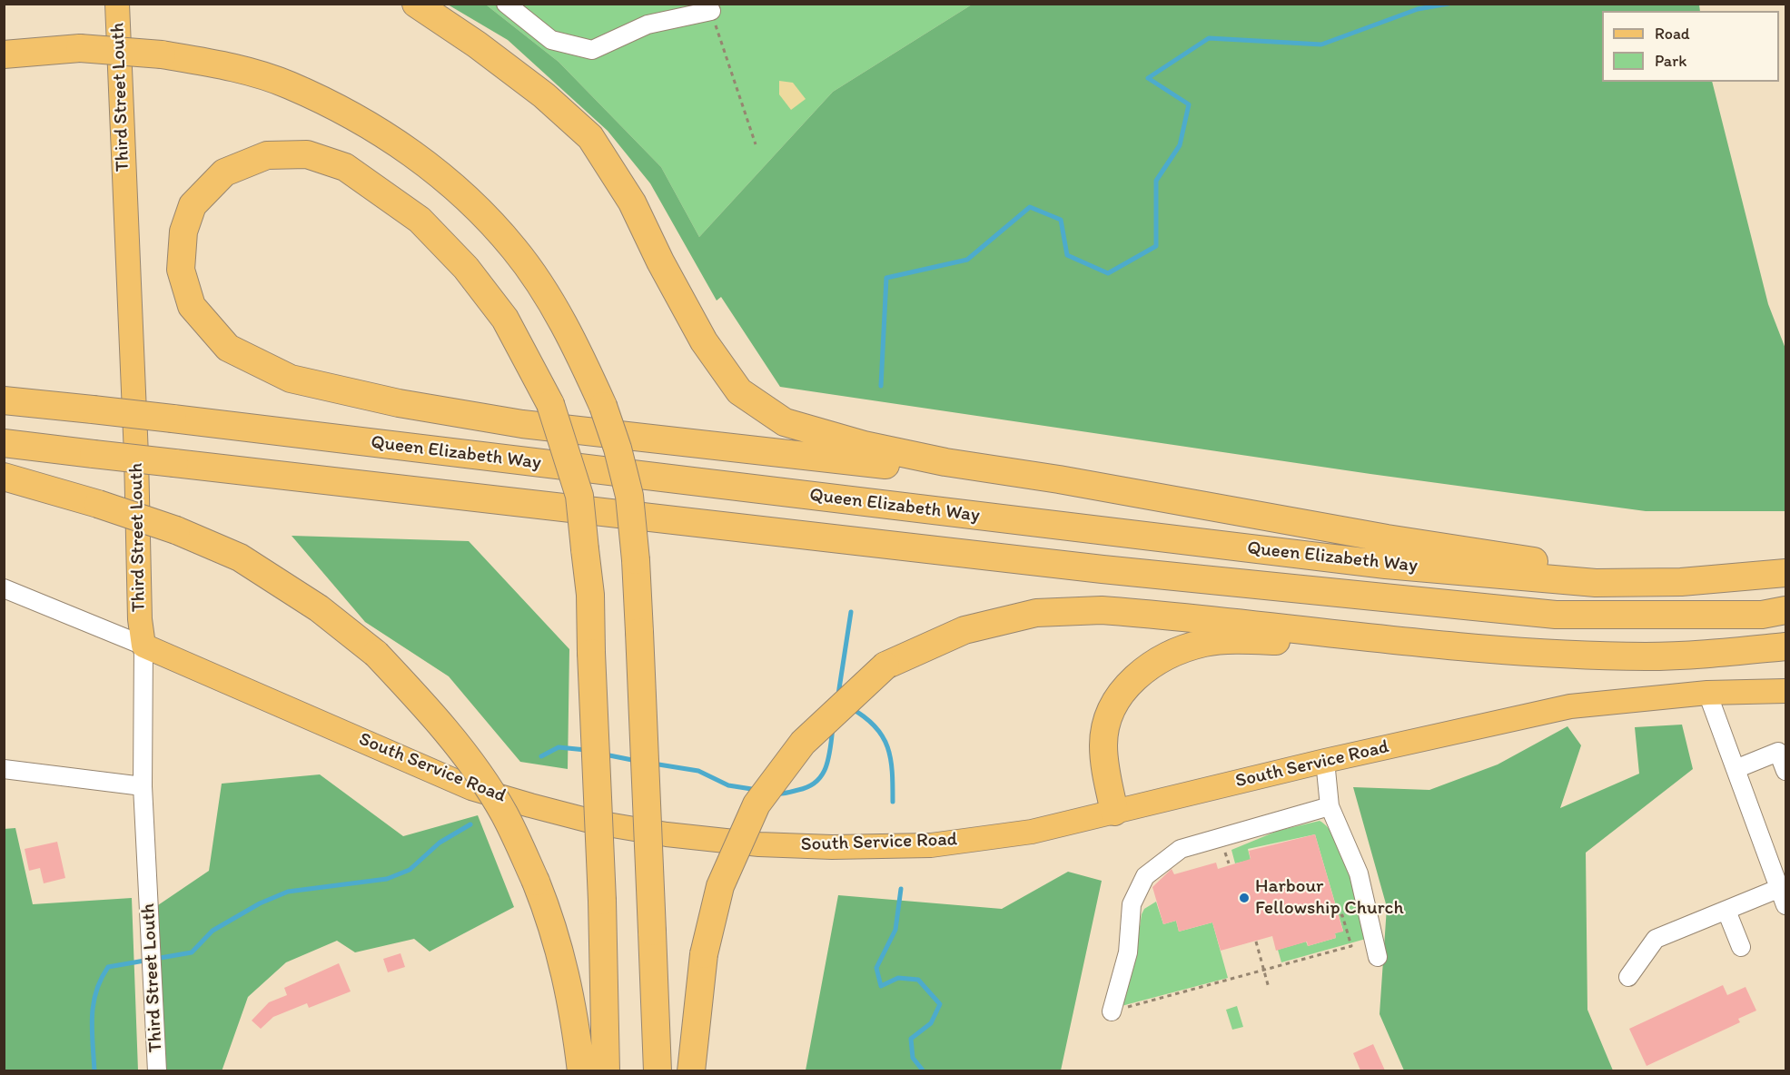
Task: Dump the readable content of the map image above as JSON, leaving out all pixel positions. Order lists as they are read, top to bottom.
{
  "streets": {
    "highway": ["Queen Elizabeth Way"],
    "main road": ["Third Street Louth", "South Service Road"]
  },
  "crossings": [
    ["Third Street Louth", "South Service Road"]
  ],
  "places": ["Harbour Fellowship Church"],
  "legend": ["Road", "Park"]
}
